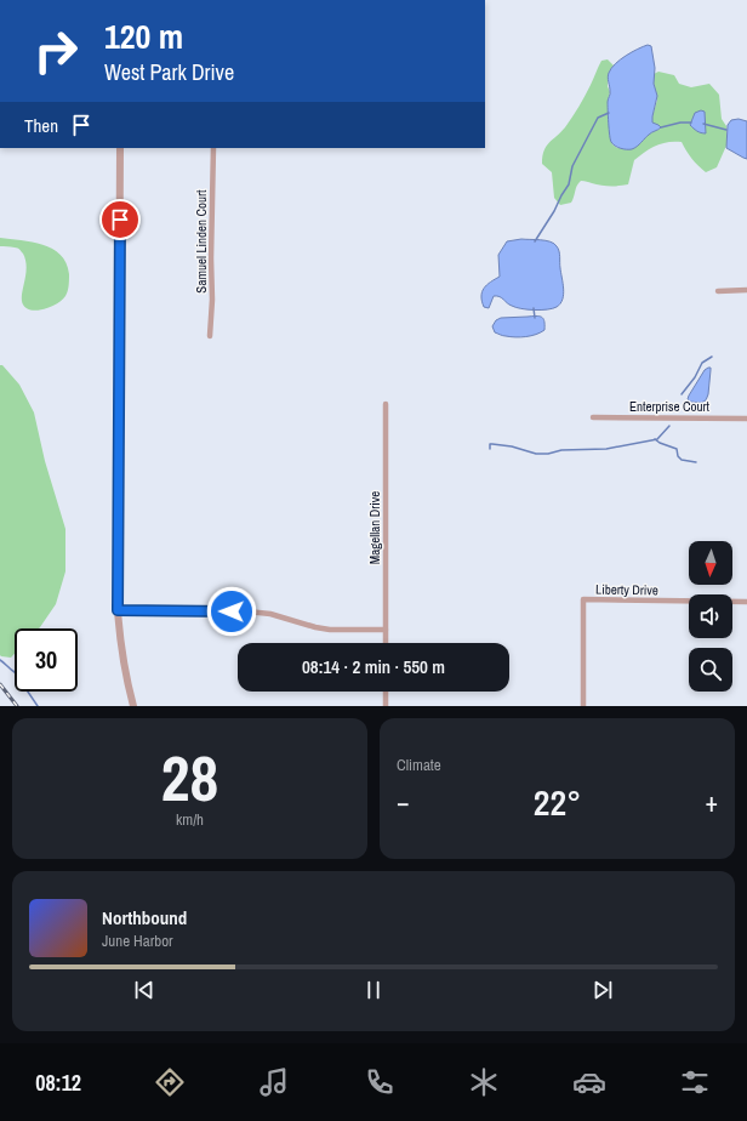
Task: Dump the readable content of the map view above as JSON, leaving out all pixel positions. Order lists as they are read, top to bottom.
{
  "streets": {
    "street": [
      "Samuel Linden Court",
      "Enterprise Court",
      "Magellan Drive",
      "Liberty Drive"
    ]
  },
  "north": "bottom",
  "page": {
    "turn": ["120 m", "West Park Drive"],
    "then": "Then",
    "limit": "30",
    "trip": "08:14 · 2 min · 550 m",
    "tile": [
      ["28", "km/h"],
      "Climate"
    ],
    "heat": ["−", "22°", "+"],
    "song": ["Northbound", "June Harbor"],
    "tabs": "08:12"
  }
}
